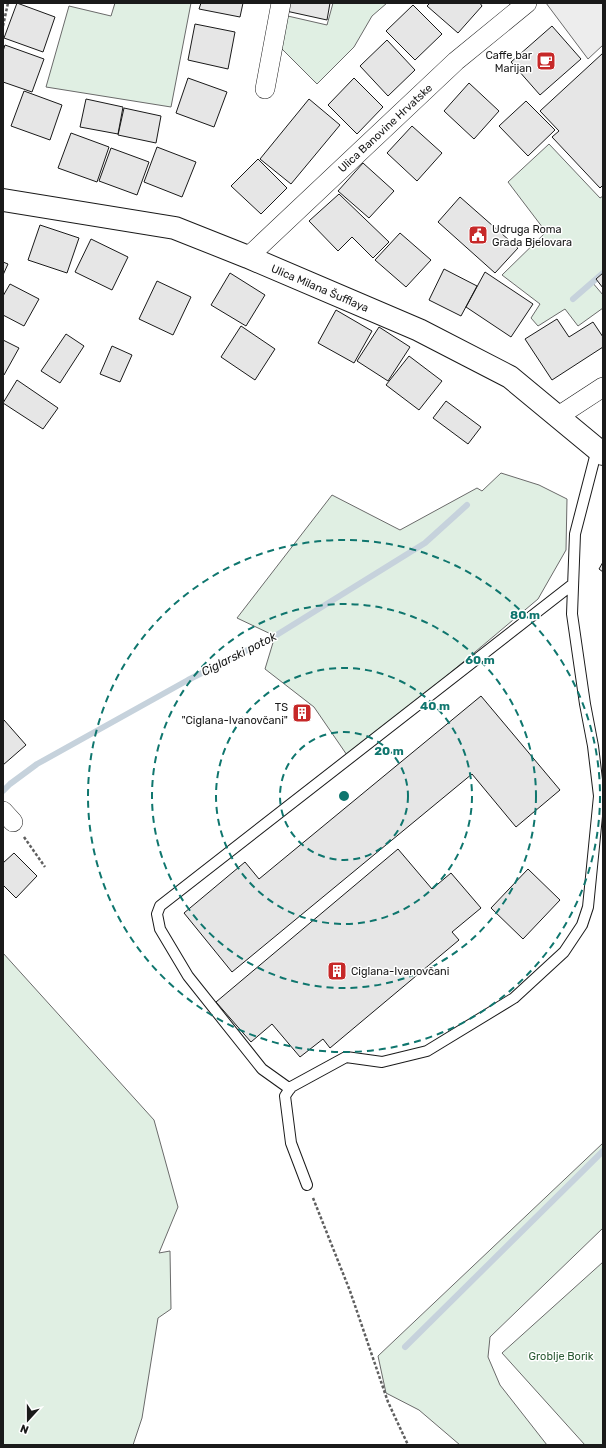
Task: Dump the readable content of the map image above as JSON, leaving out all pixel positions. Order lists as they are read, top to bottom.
{
  "streets": {
    "street": ["Ulica Banovine Hrvatske", "Ulica Milana Šufflaya"]
  },
  "crossings": [
    ["Ulica Banovine Hrvatske", "Ulica Milana Šufflaya"]
  ],
  "water": ["Ciglarski potok"],
  "parks": ["Groblje Borik"],
  "places": {
    "cafe": ["Caffe bar Marijan"],
    "public building": ["Udruga Roma Grada Bjelovara"],
    "building": ["TS \"Ciglana-Ivanovčani\"", "Ciglana-Ivanovčani"]
  },
  "north": "bottom",
  "rings": [
    "80 m",
    "60 m",
    "40 m",
    "20 m"
  ]
}
